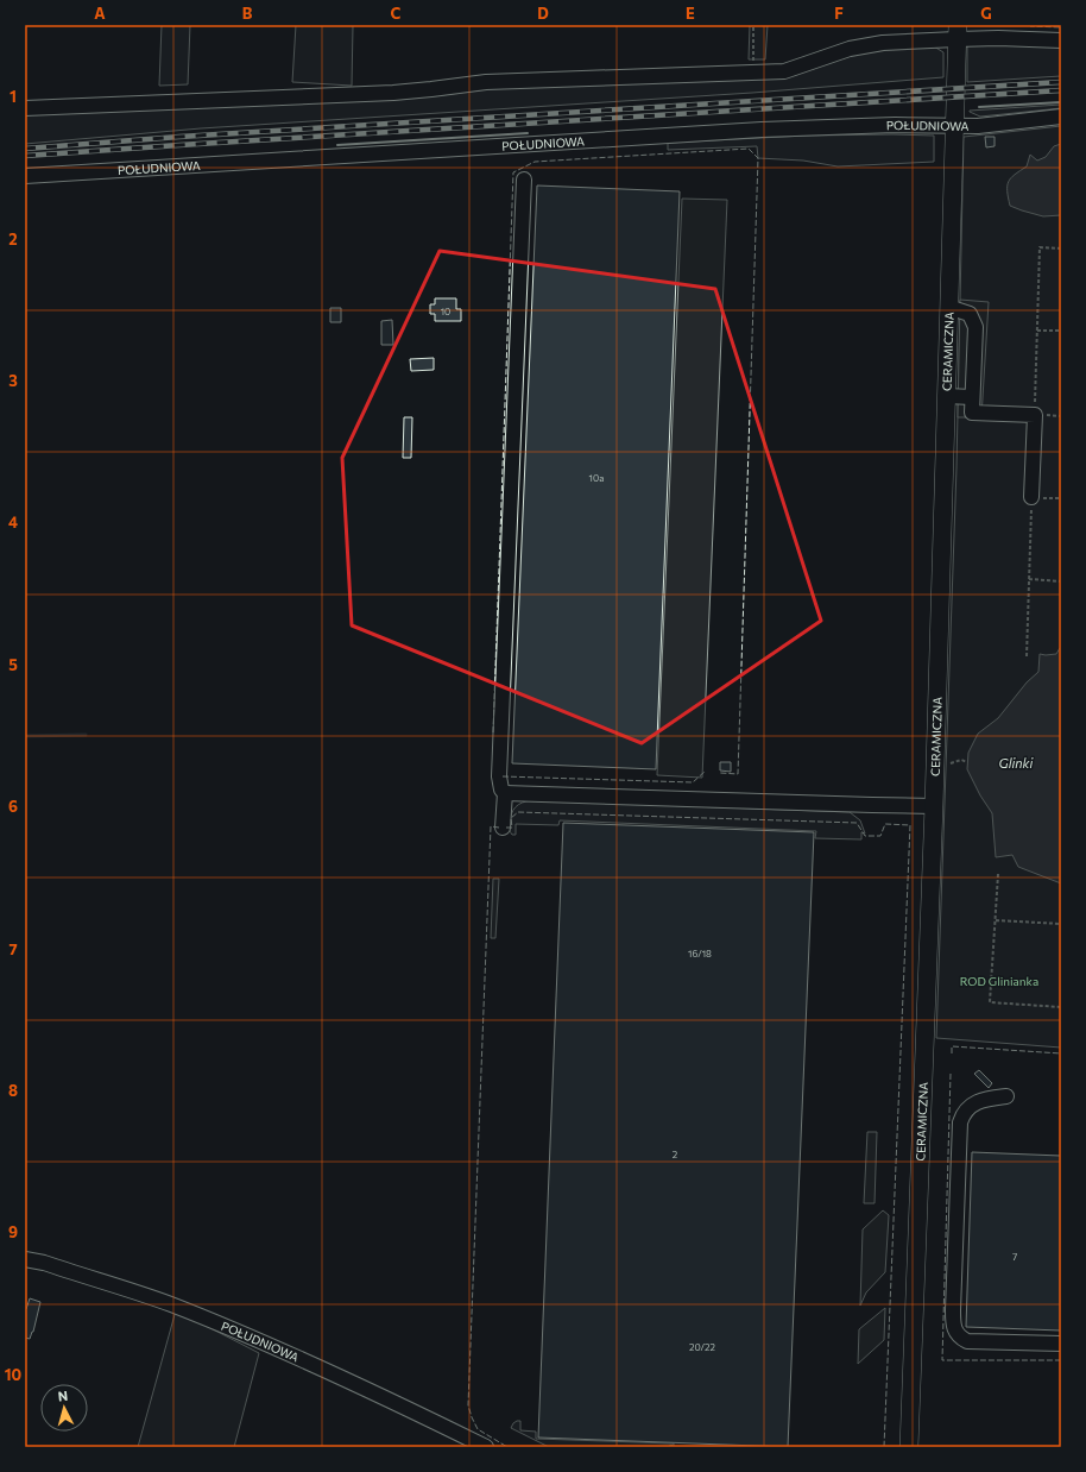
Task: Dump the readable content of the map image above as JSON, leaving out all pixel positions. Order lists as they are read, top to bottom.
{
  "streets": {
    "main road": ["CERAMICZNA"],
    "street": ["POŁUDNIOWA"]
  },
  "crossings": [
    ["POŁUDNIOWA", "CERAMICZNA"]
  ],
  "water": ["Glinki"],
  "parks": ["ROD Glinianka"],
  "house_numbers": [
    "10",
    "10a",
    "16/18",
    "2",
    "7",
    "20/22"
  ],
  "north": "top",
  "grid": {
    "columns": [
      "A",
      "B",
      "C",
      "D",
      "E",
      "F",
      "G"
    ],
    "rows": [
      "1",
      "2",
      "3",
      "4",
      "5",
      "6",
      "7",
      "8",
      "9",
      "10"
    ]
  }
}
